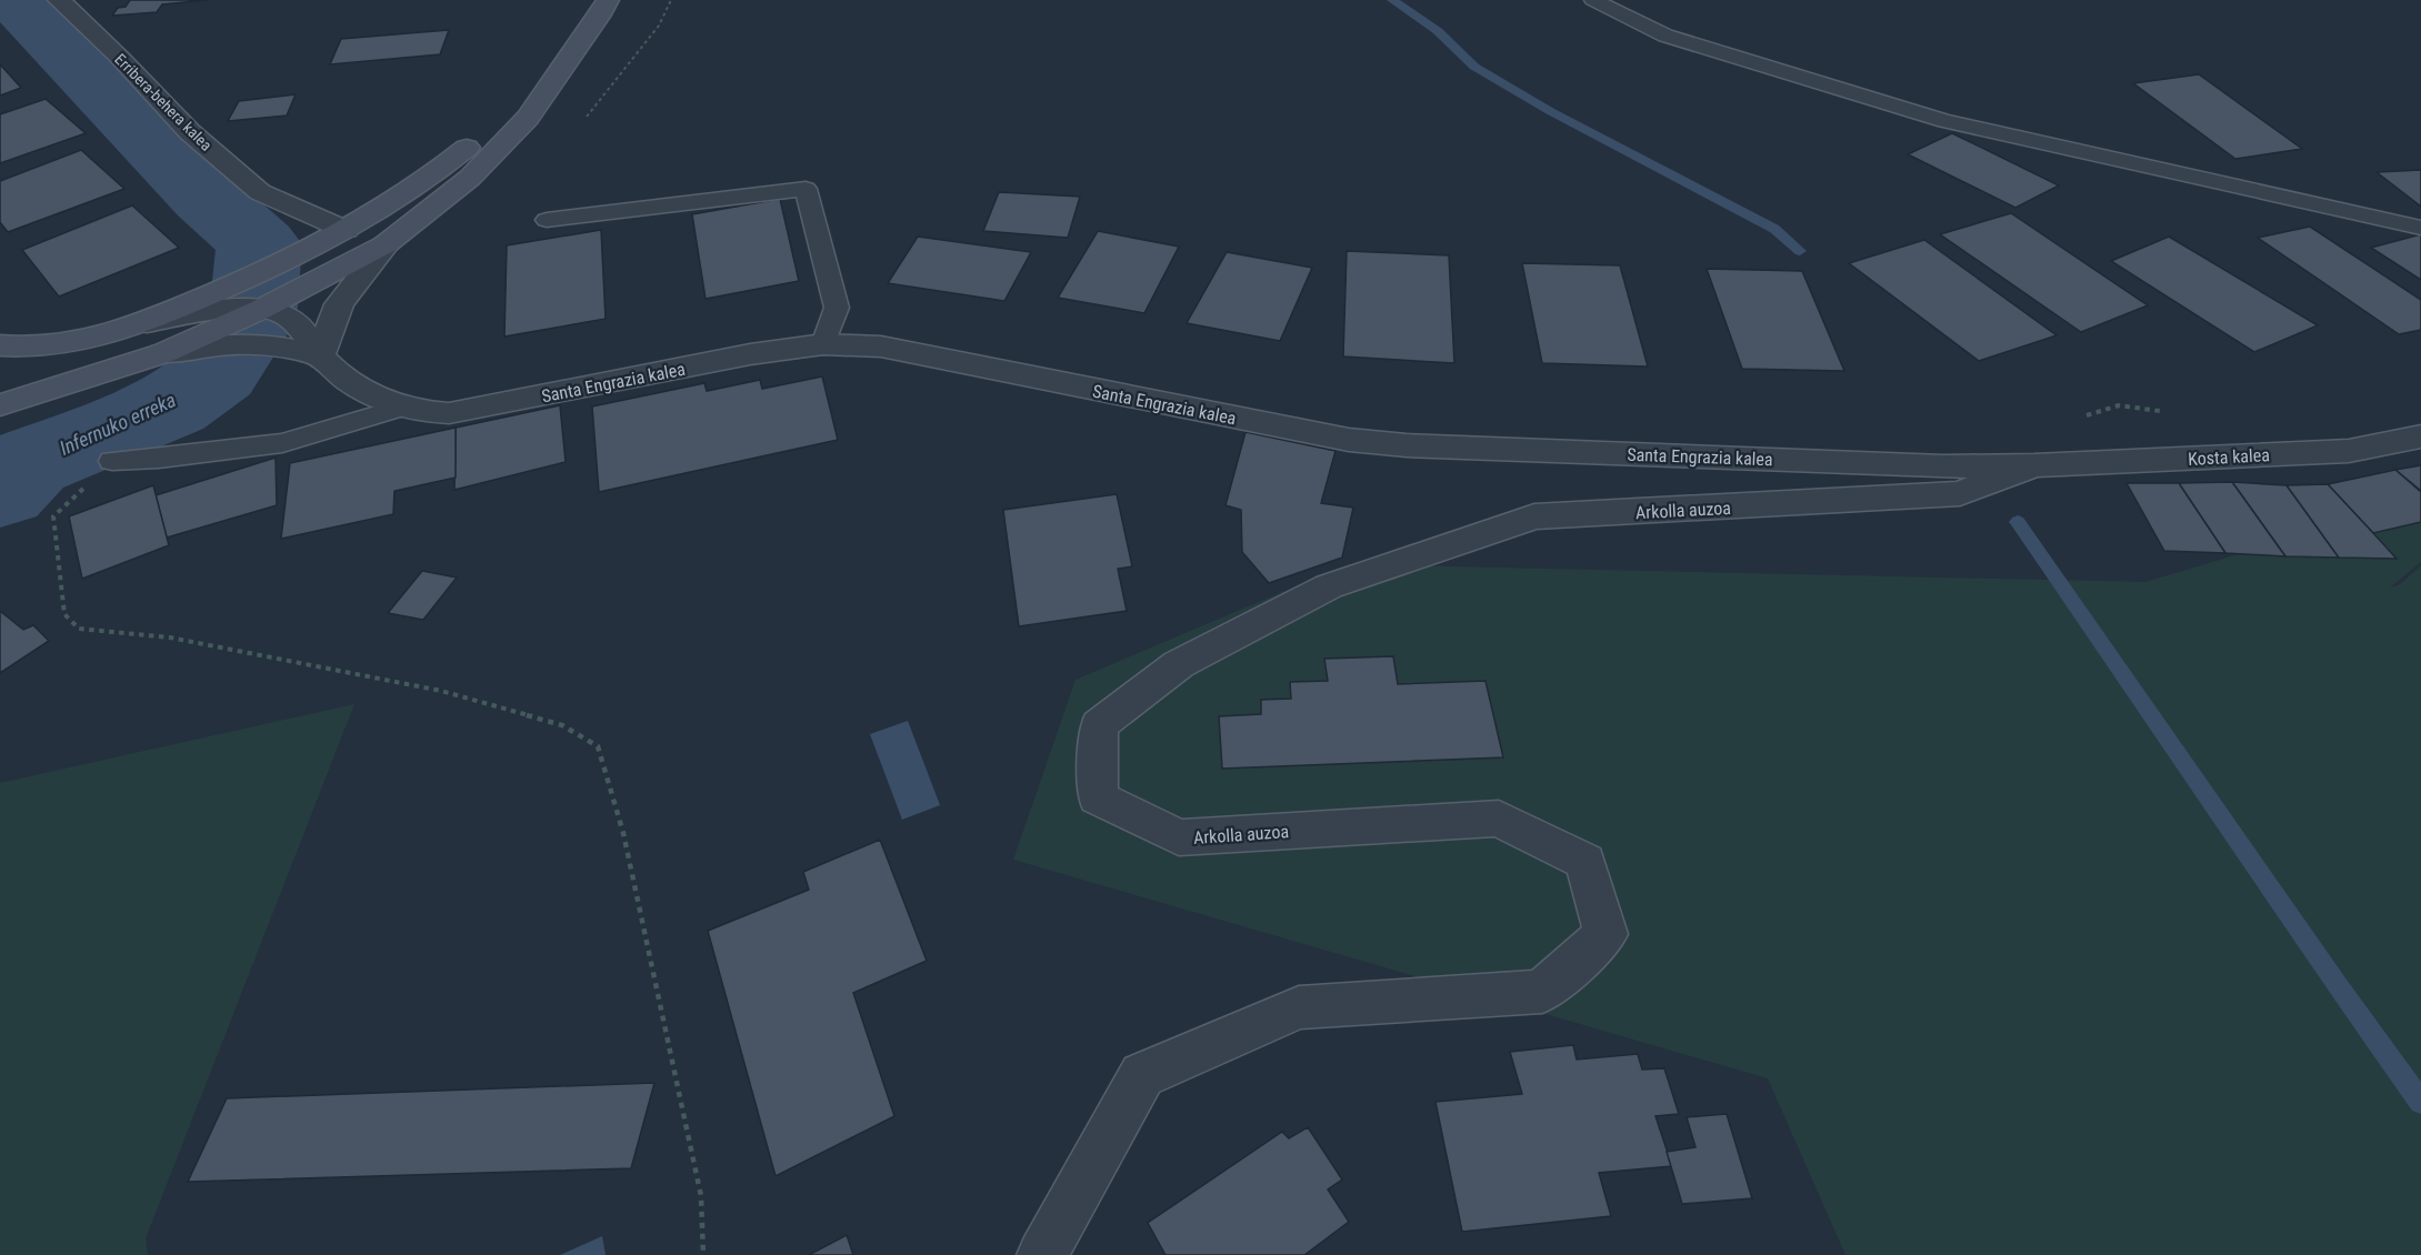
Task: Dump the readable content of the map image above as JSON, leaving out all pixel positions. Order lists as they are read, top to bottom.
{
  "streets": {
    "street": [
      "Erribera-behera kalea",
      "Santa Engrazia kalea",
      "Kosta kalea",
      "Arkolla auzoa"
    ]
  },
  "crossings": [
    ["Santa Engrazia kalea", "Kosta kalea"],
    ["Santa Engrazia kalea", "Arkolla auzoa"],
    ["Kosta kalea", "Arkolla auzoa"]
  ],
  "water": ["Infernuko erreka"]
}
